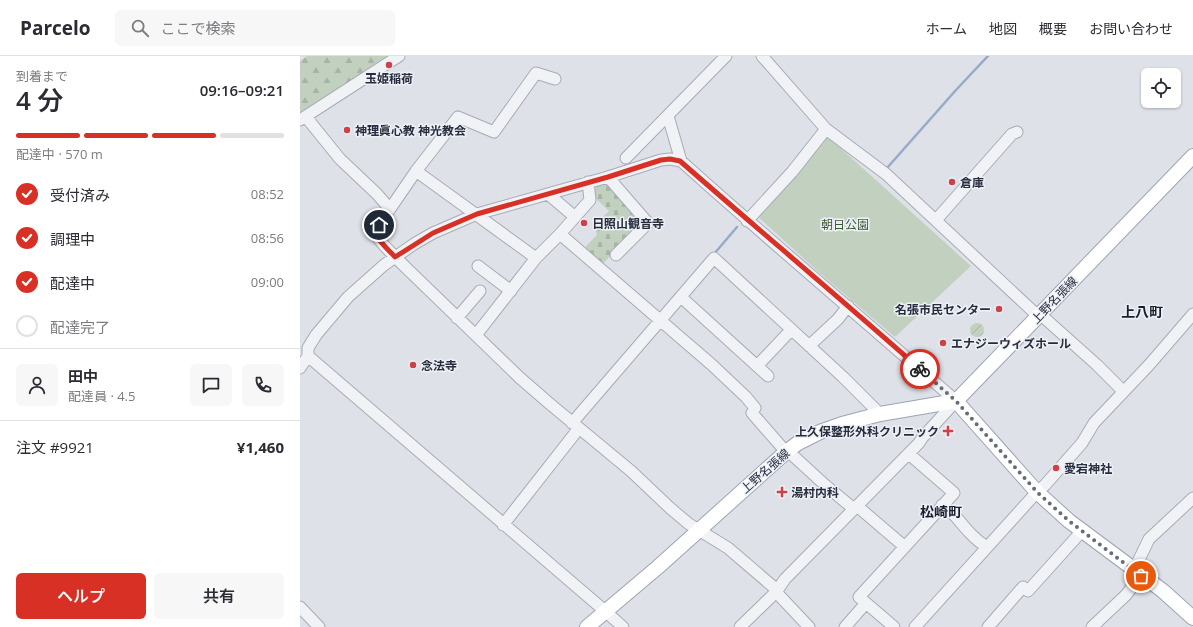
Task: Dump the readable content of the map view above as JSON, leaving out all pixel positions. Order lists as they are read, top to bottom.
{
  "streets": {
    "main road": ["上野名張線"]
  },
  "districts": ["上八町", "松崎町"],
  "parks": ["朝日公園"],
  "places": {
    "other": [
      "玉姫稲荷",
      "神理眞心教 神光教会",
      "倉庫",
      "日照山観音寺",
      "名張市民センター",
      "エナジーウィズホール",
      "念法寺",
      "愛宕神社"
    ],
    "health": ["上久保整形外科クリニック", "湯村内科"]
  },
  "page": {
    "header": "Parcelo",
    "search": "ここで検索",
    "nav": [
      "ホーム",
      "地図",
      "概要",
      "お問い合わせ"
    ],
    "heading": ["4 分", "到着まで", "09:16–09:21"],
    "panel": [
      "田中",
      "配達員 · 4.5",
      "注文 #9921",
      "¥1,460"
    ],
    "bar": "配達中 · 570 m",
    "list": [
      ["受付済み", "08:52"],
      ["調理中", "08:56"],
      ["配達中", "09:00"],
      "配達完了"
    ],
    "buttons": ["ヘルプ", "共有"]
  }
}
